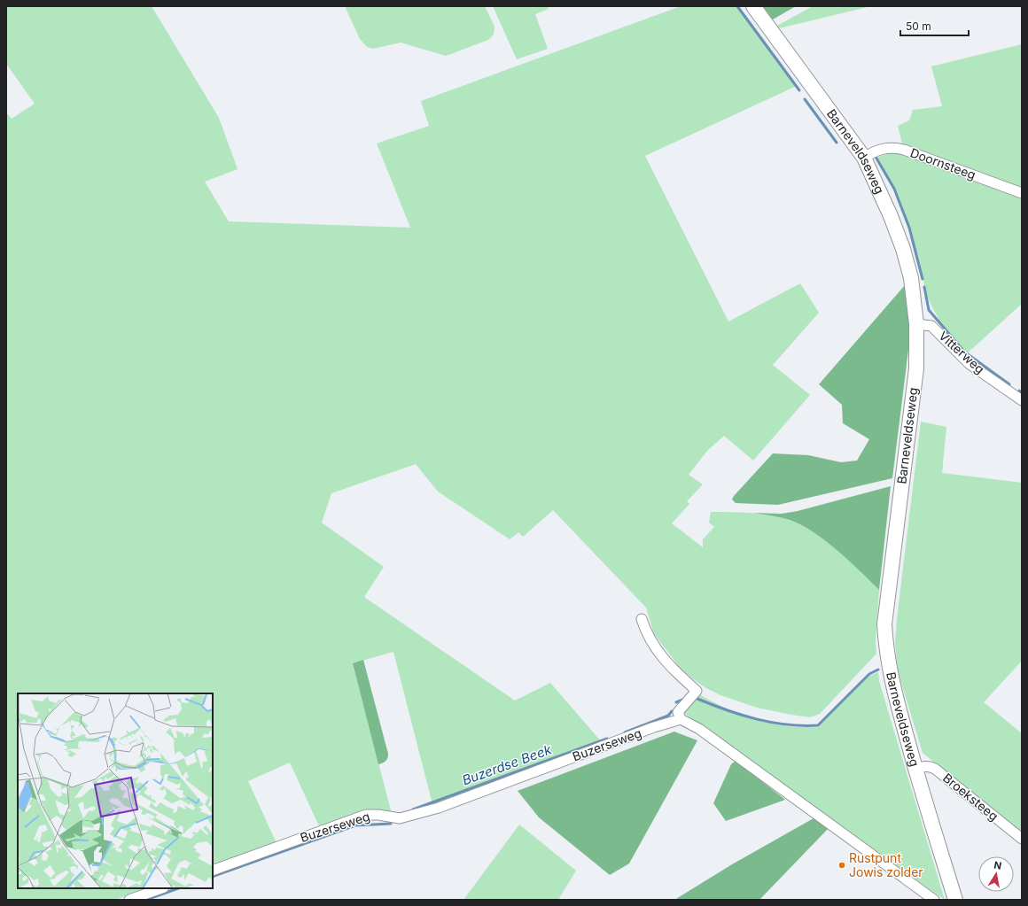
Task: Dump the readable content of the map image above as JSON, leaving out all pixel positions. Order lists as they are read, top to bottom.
{
  "streets": {
    "main road": ["Barneveldseweg"],
    "street": [
      "Doornsteeg",
      "Vitterweg",
      "Buzerseweg",
      "Broeksteeg"
    ]
  },
  "crossings": [
    ["Barneveldseweg", "Doornsteeg"],
    ["Barneveldseweg", "Vitterweg"],
    ["Barneveldseweg", "Broeksteeg"]
  ],
  "water": ["Buzerdse Beek"],
  "places": ["Rustpunt Jowis zolder"],
  "scale_bar": "50 m",
  "north": "top"
}
